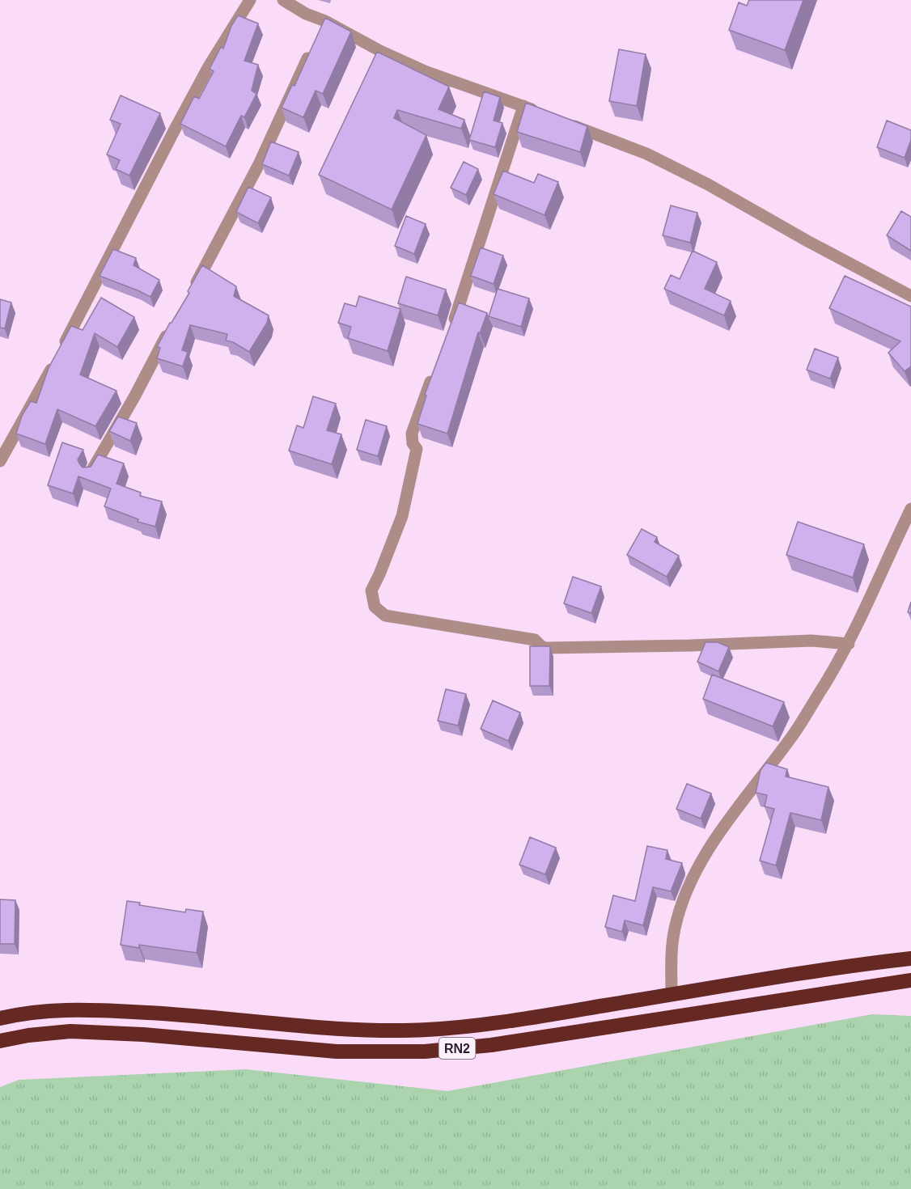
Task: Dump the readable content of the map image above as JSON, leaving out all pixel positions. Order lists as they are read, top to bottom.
{
  "streets": {
    "highway": ["RN2"]
  }
}
